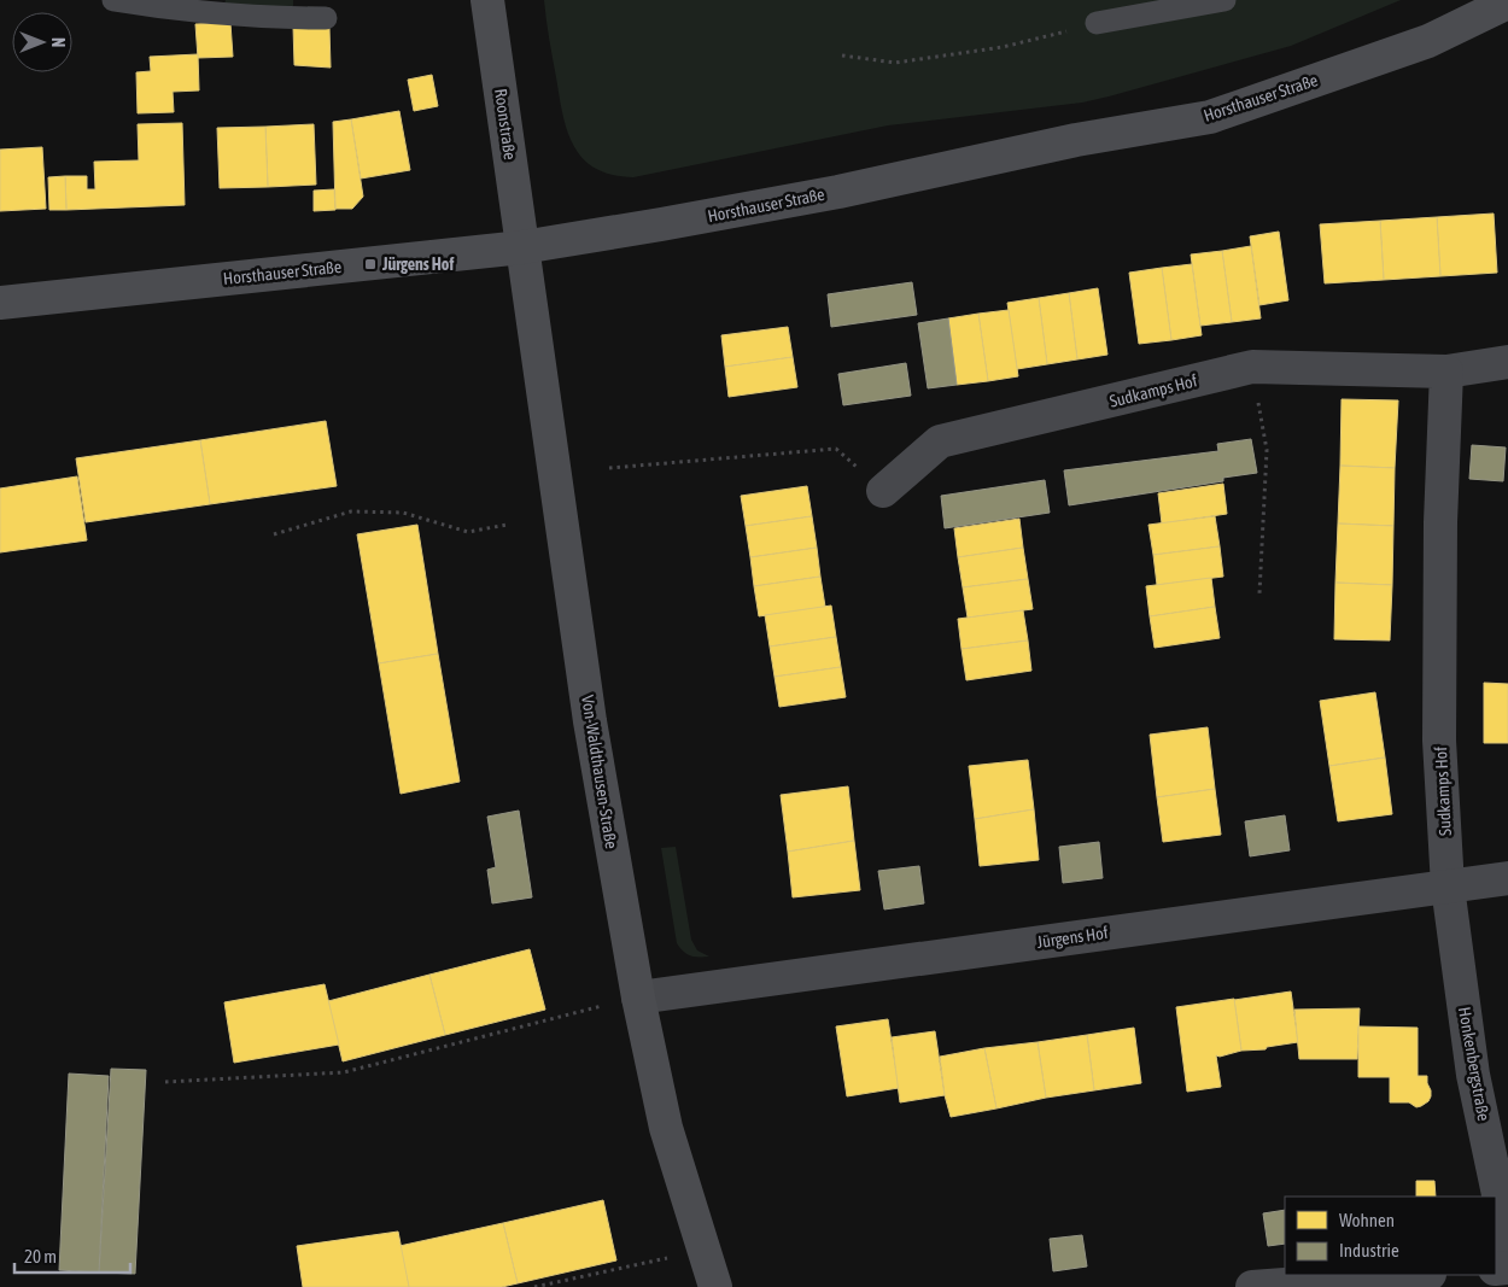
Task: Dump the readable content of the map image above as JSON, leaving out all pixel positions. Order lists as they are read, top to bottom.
{
  "streets": {
    "main road": ["Horsthauser Straße", "Roonstraße", "Von-Waldthausen-Straße"],
    "street": ["Sudkamps Hof", "Jürgens Hof", "Honkenbergstraße"]
  },
  "crossings": [
    ["Horsthauser Straße", "Roonstraße"],
    ["Horsthauser Straße", "Von-Waldthausen-Straße"],
    ["Roonstraße", "Von-Waldthausen-Straße"],
    ["Sudkamps Hof", "Jürgens Hof"],
    ["Sudkamps Hof", "Honkenbergstraße"],
    ["Von-Waldthausen-Straße", "Jürgens Hof"],
    ["Jürgens Hof", "Honkenbergstraße"]
  ],
  "places": {
    "transit": ["Jürgens Hof"]
  },
  "legend": ["Wohnen", "Industrie"],
  "scale_bar": "20 m",
  "north": "right"
}
